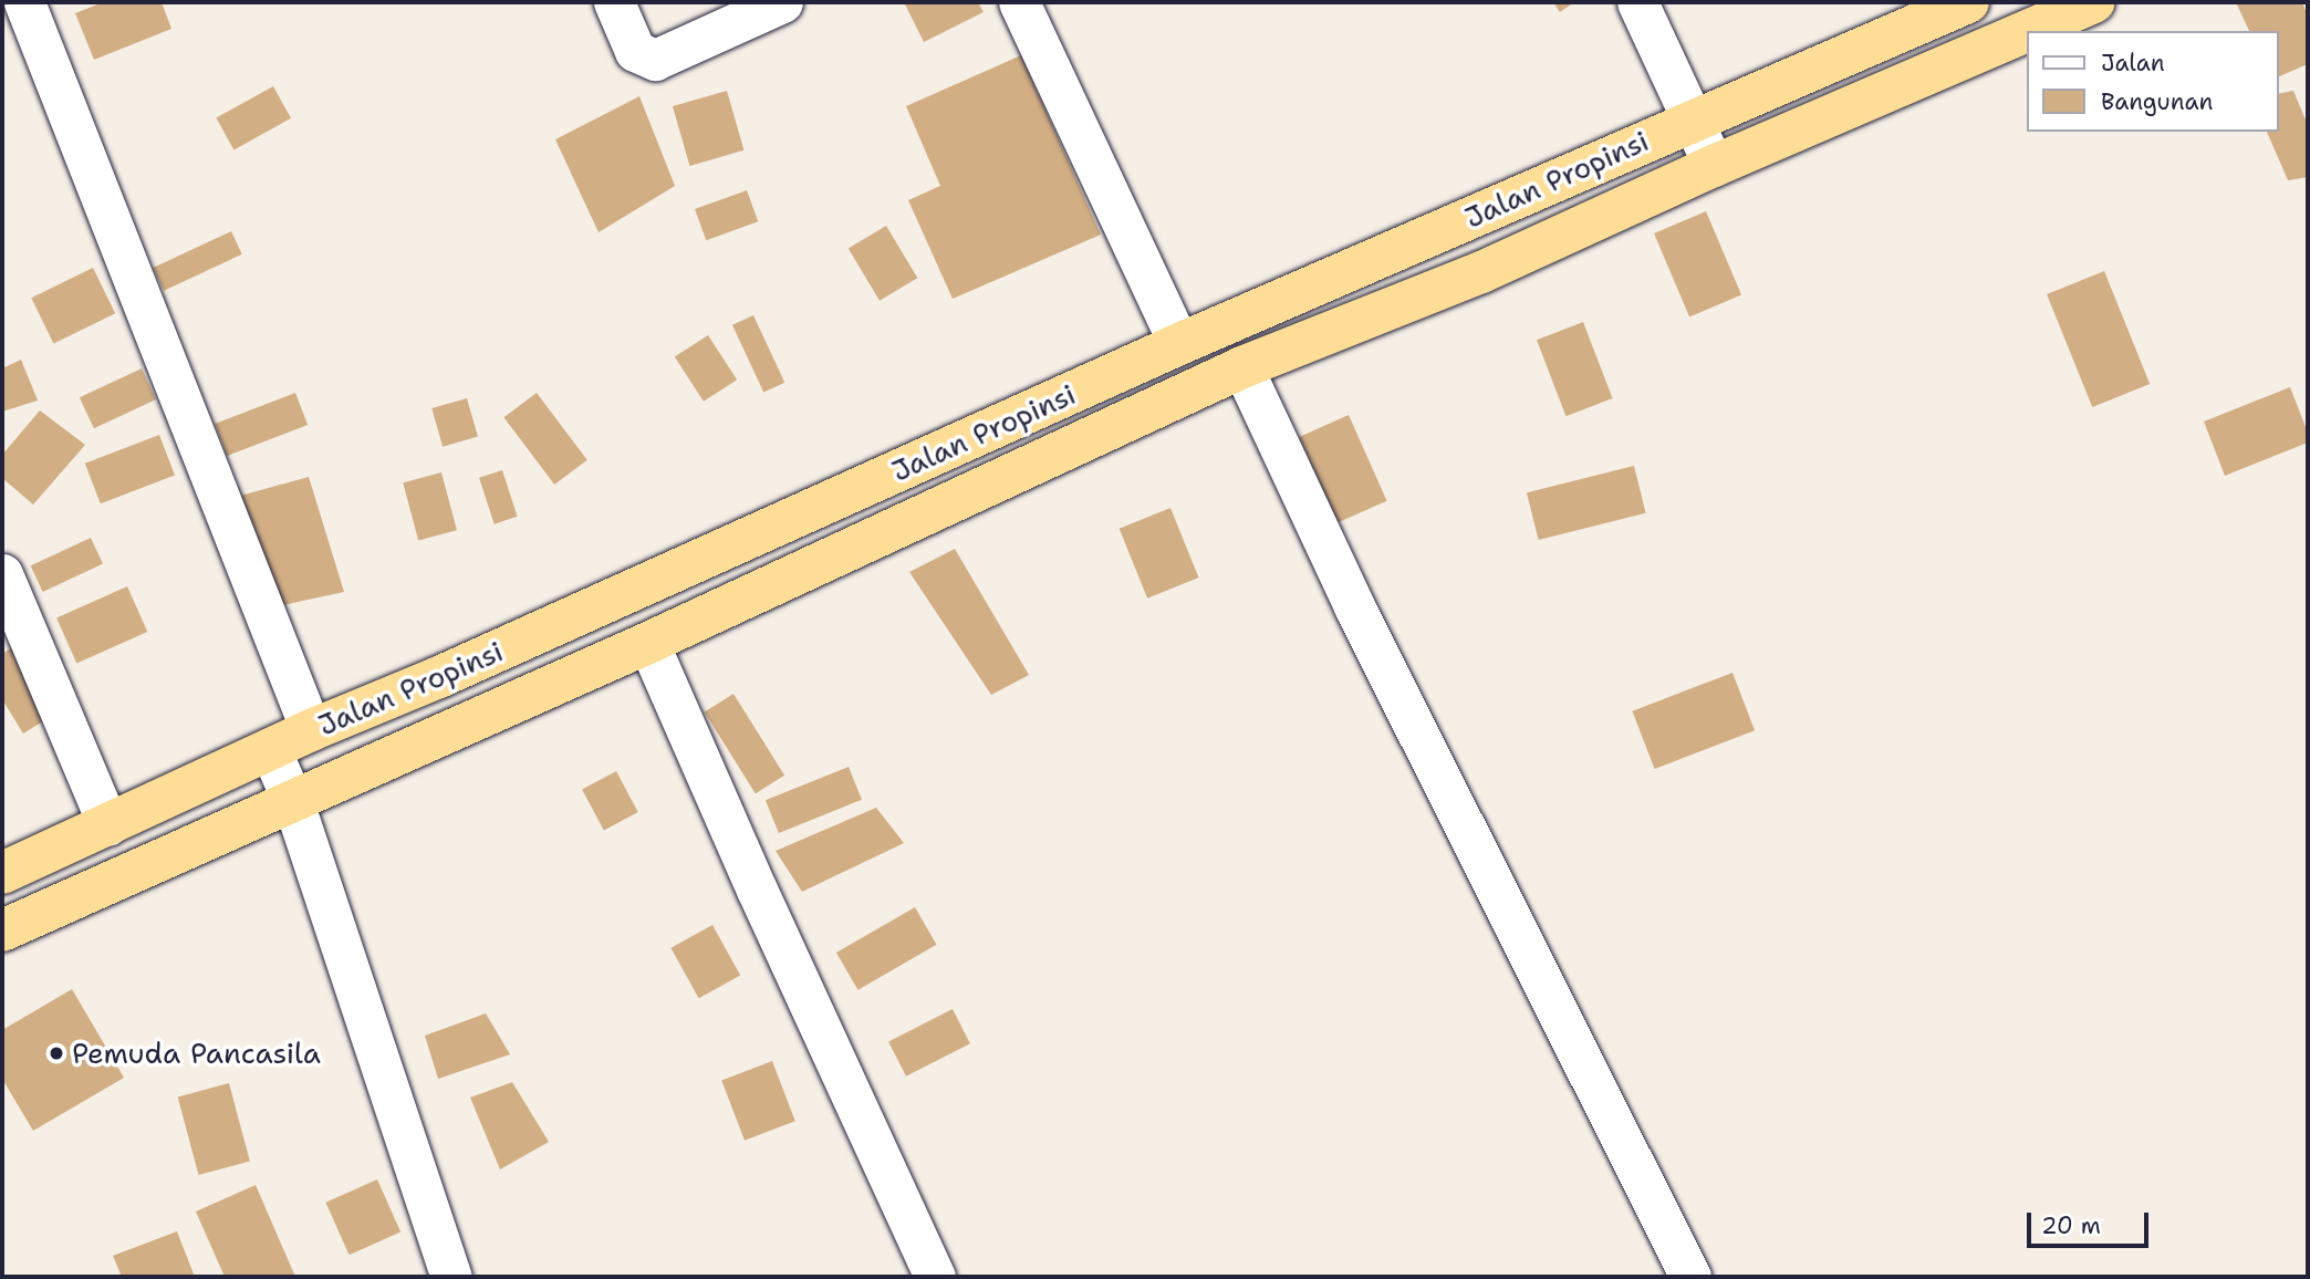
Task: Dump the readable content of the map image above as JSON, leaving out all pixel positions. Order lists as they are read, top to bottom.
{
  "streets": {
    "highway": ["Jalan Propinsi"]
  },
  "places": ["Pemuda Pancasila"],
  "legend": ["Jalan", "Bangunan"],
  "scale_bar": "20 m"
}
